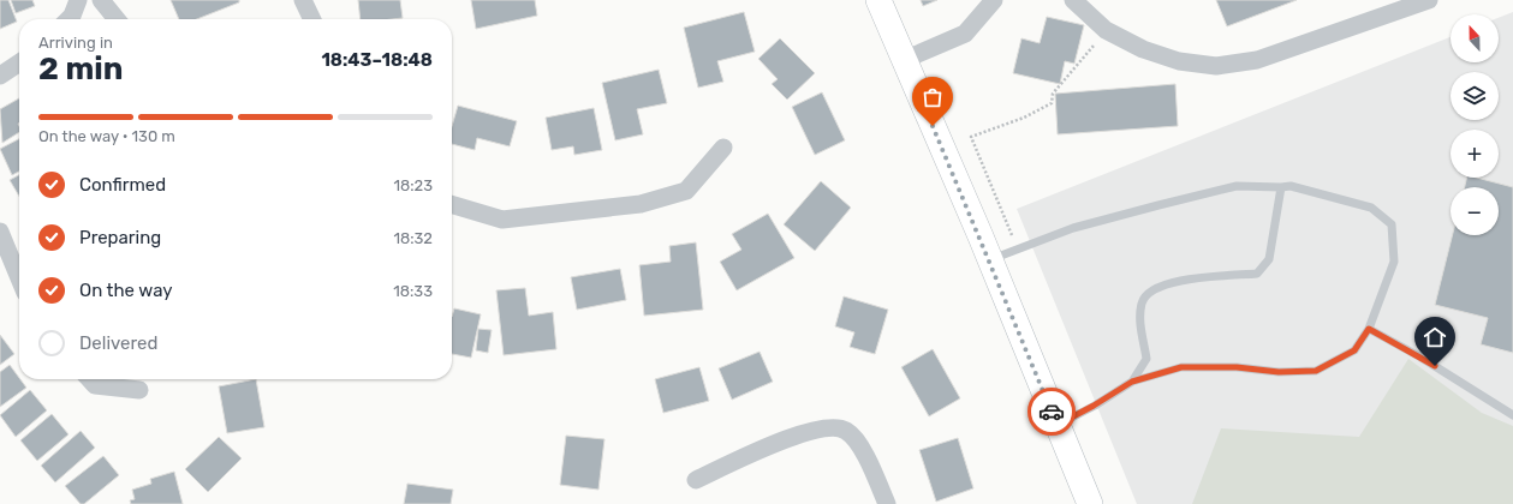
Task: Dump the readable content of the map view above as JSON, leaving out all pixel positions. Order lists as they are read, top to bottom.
{
  "north": "top",
  "page": {
    "map_buttons": ["+", "−"],
    "heading": ["2 min", "Arriving in", "18:43–18:48"],
    "bar": "On the way · 130 m",
    "list": [
      ["Confirmed", "18:23"],
      ["Preparing", "18:32"],
      ["On the way", "18:33"],
      "Delivered"
    ]
  }
}
